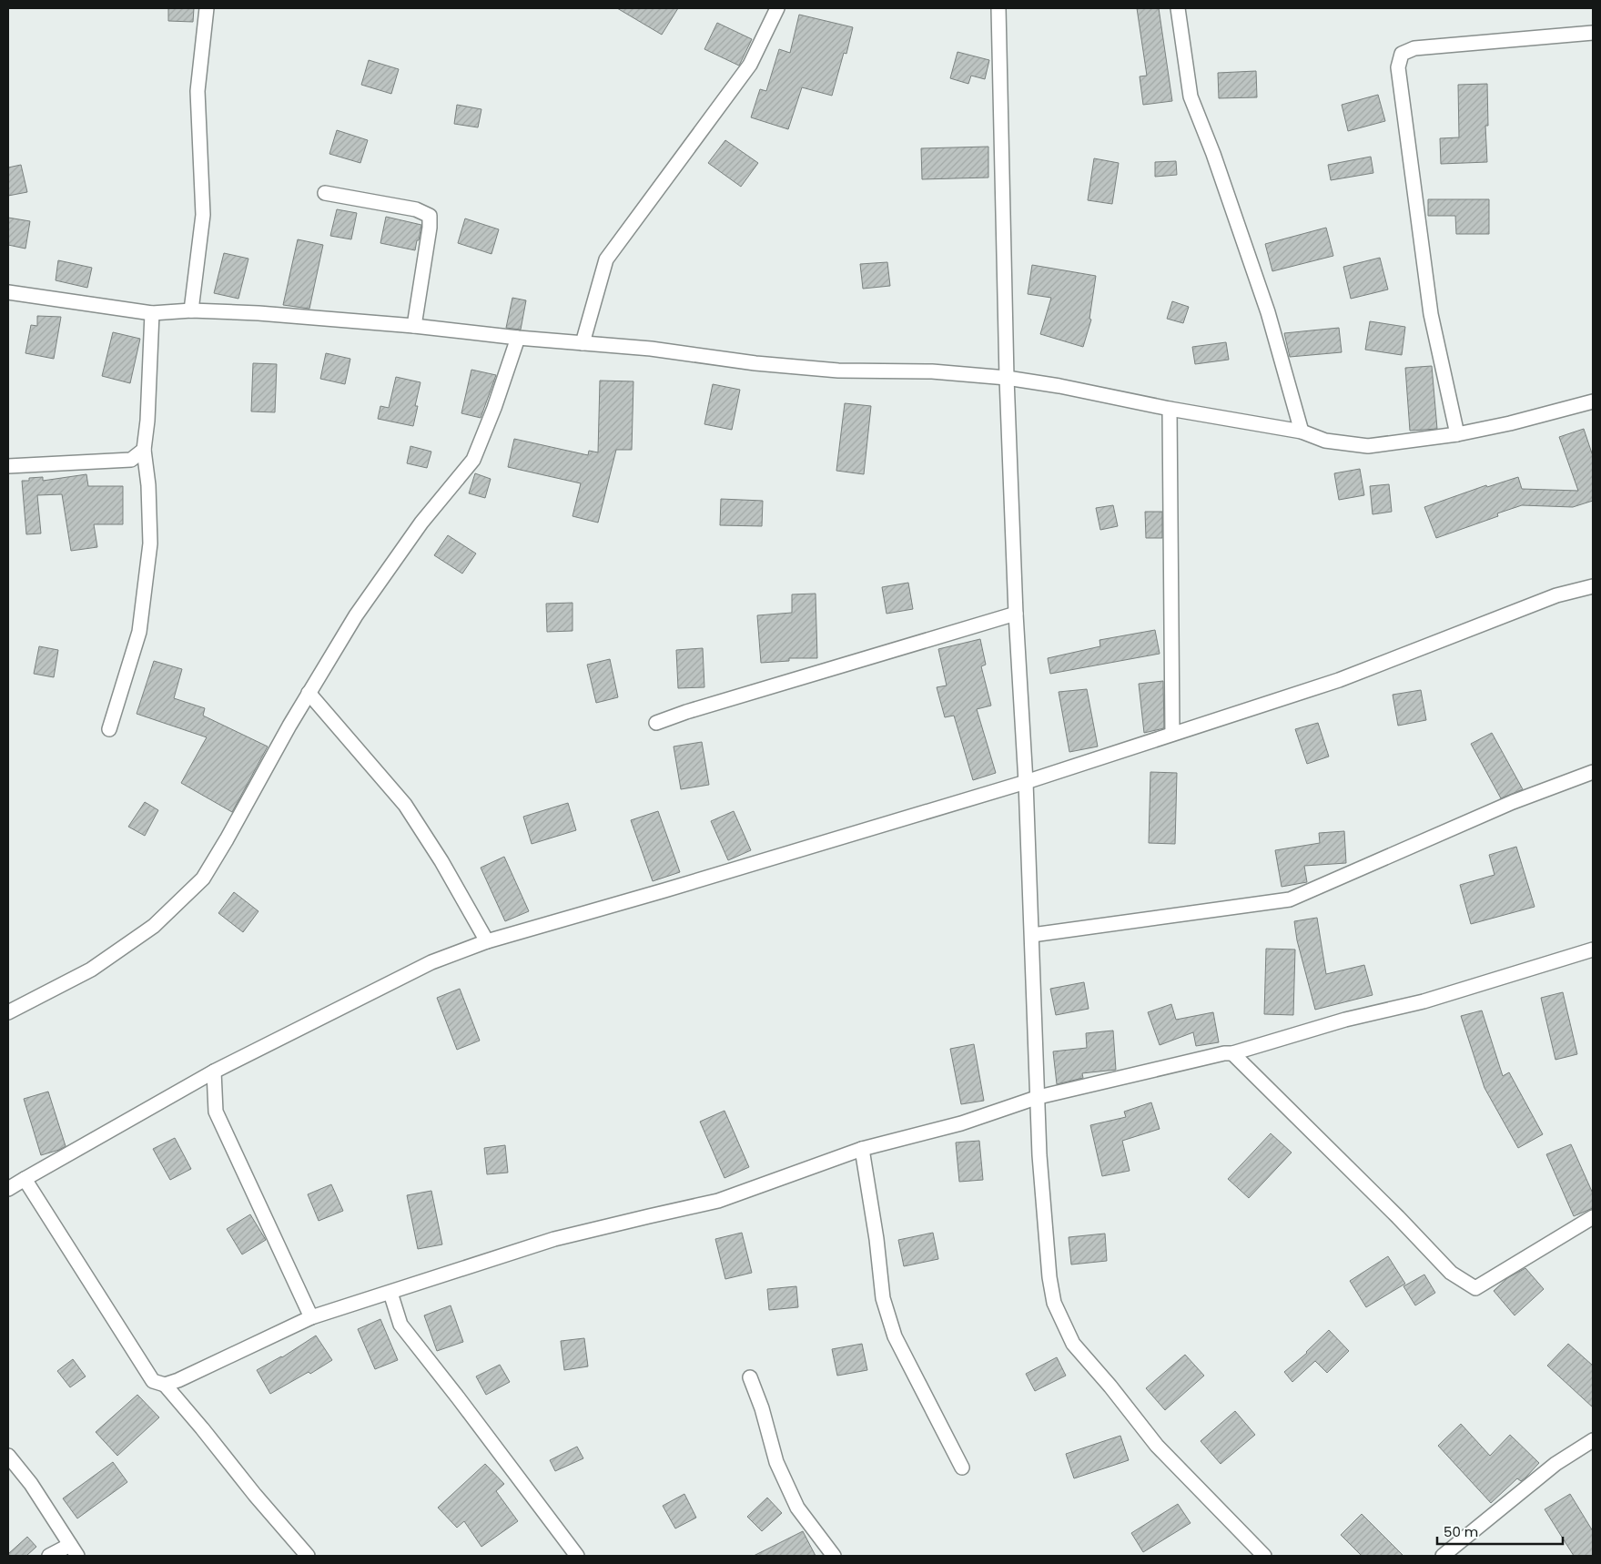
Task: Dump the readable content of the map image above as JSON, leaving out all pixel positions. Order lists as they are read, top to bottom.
{
  "scale_bar": "50 m"
}
